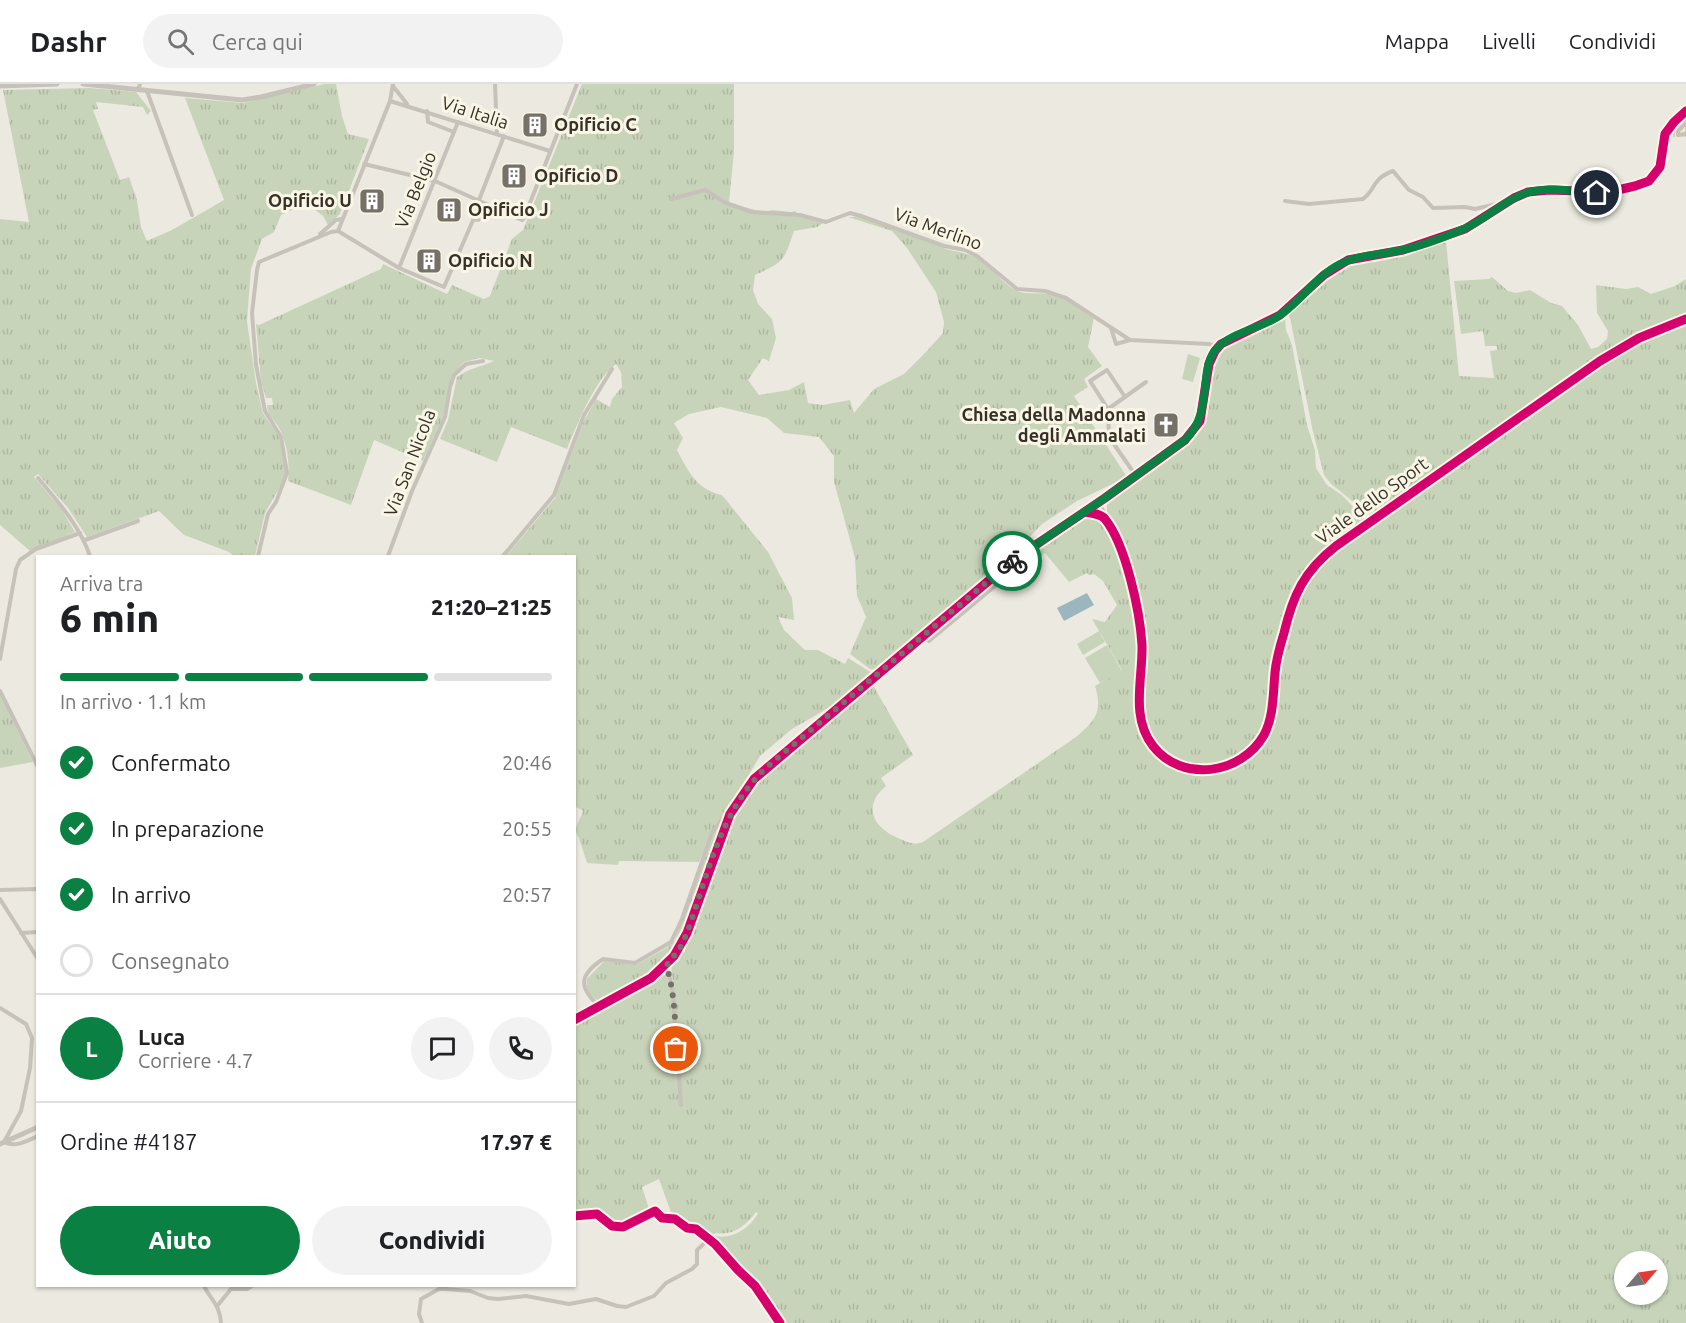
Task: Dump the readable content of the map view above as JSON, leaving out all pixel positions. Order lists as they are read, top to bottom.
{
  "streets": {
    "street": [
      "Via Italia",
      "Via Belgio",
      "Via Merlino",
      "Via San Nicola",
      "Viale dello Sport"
    ]
  },
  "crossings": [
    ["Via Italia", "Via Belgio"]
  ],
  "places": {
    "building": [
      "Opificio C",
      "Opificio D",
      "Opificio U",
      "Opificio J",
      "Opificio N"
    ],
    "church": ["Chiesa della Madonna degli Ammalati"]
  },
  "north": "top right",
  "page": {
    "header": "Dashr",
    "search": "Cerca qui",
    "nav": ["Mappa", "Livelli", "Condividi"],
    "heading": ["6 min", "Arriva tra", "21:20–21:25"],
    "panel": [
      "Luca",
      "Corriere · 4.7",
      "Ordine #4187",
      "17.97 €"
    ],
    "bar": "In arrivo · 1.1 km",
    "list": [
      ["Confermato", "20:46"],
      ["In preparazione", "20:55"],
      ["In arrivo", "20:57"],
      "Consegnato"
    ],
    "round": "L",
    "buttons": ["Aiuto", "Condividi"]
  }
}
